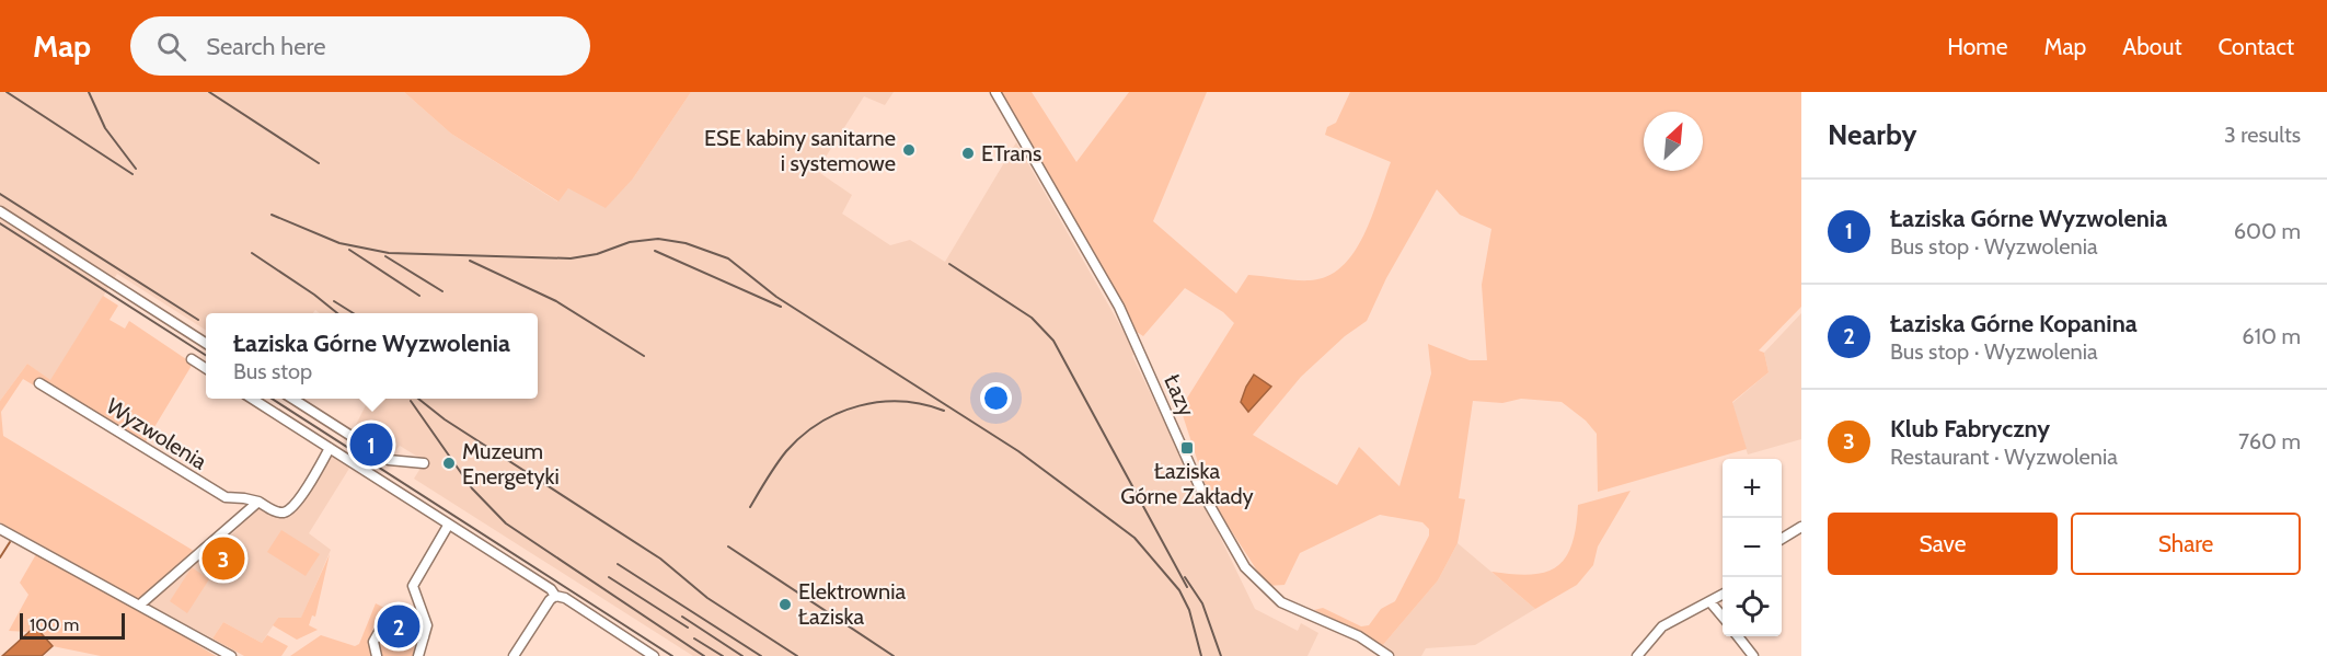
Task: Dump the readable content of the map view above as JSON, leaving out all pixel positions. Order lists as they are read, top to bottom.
{
  "streets": {
    "street": ["Łazy", "Wyzwolenia"]
  },
  "places": {
    "other": [
      "ESE kabiny sanitarne i systemowe",
      "ETrans",
      "Muzeum Energetyki",
      "Elektrownia Łaziska"
    ],
    "transit": ["Łaziska Górne Zakłady"]
  },
  "scale_bar": "100 m",
  "north": "top right",
  "page": {
    "header": "Map",
    "search": "Search here",
    "nav": [
      "Home",
      "Map",
      "About",
      "Contact"
    ],
    "heading": ["Nearby", "3 results"],
    "list": [
      {
        "mark": "1",
        "name": "Łaziska Górne Wyzwolenia",
        "note": "Bus stop · Wyzwolenia",
        "value": "600 m"
      },
      {
        "mark": "2",
        "name": "Łaziska Górne Kopanina",
        "note": "Bus stop · Wyzwolenia",
        "value": "610 m"
      },
      {
        "mark": "3",
        "name": "Klub Fabryczny",
        "note": "Restaurant · Wyzwolenia",
        "value": "760 m"
      }
    ],
    "popup": ["Łaziska Górne Wyzwolenia", "Bus stop"],
    "pins": ["1", "3", "2"],
    "map_buttons": ["+", "−"],
    "buttons": ["Save", "Share"],
    "scale": "100 m"
  }
}
